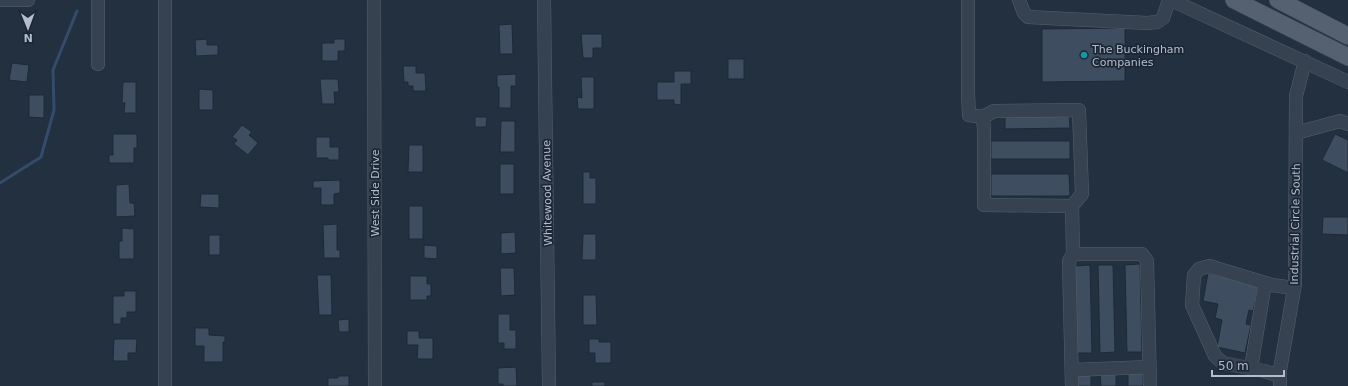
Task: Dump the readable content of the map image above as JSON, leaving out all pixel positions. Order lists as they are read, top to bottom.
{
  "streets": {
    "street": ["West Side Drive", "Whitewood Avenue", "Industrial Circle South"]
  },
  "places": ["The Buckingham Companies"],
  "scale_bar": "50 m",
  "north": "bottom"
}
